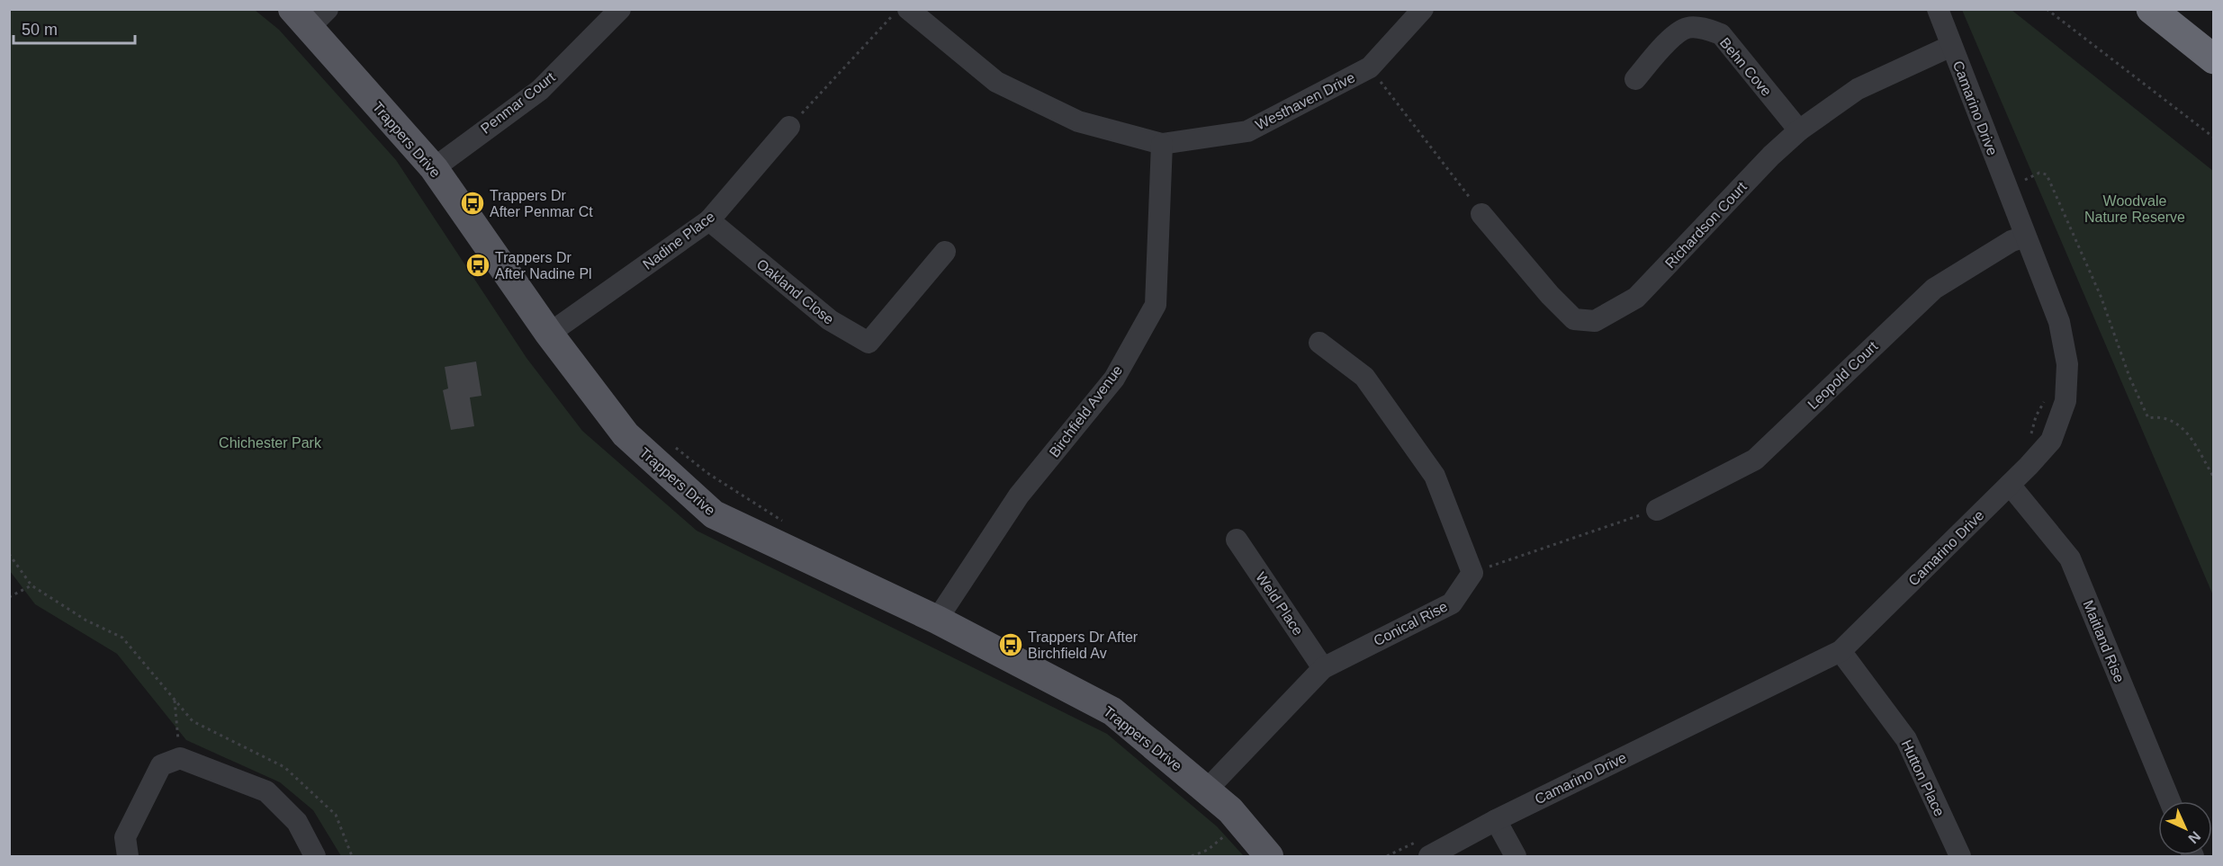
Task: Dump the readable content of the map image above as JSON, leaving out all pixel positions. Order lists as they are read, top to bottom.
{
  "streets": {
    "main road": ["Trappers Drive"],
    "street": [
      "Behn Cove",
      "Westhaven Drive",
      "Penmar Court",
      "Camarino Drive",
      "Richardson Court",
      "Nadine Place",
      "Oakland Close",
      "Leopold Court",
      "Birchfield Avenue",
      "Weld Place",
      "Conical Rise",
      "Maitland Rise",
      "Hutton Place"
    ]
  },
  "crossings": [
    ["Behn Cove", "Richardson Court"],
    ["Westhaven Drive", "Birchfield Avenue"],
    ["Penmar Court", "Trappers Drive"],
    ["Camarino Drive", "Richardson Court"],
    ["Camarino Drive", "Leopold Court"],
    ["Camarino Drive", "Maitland Rise"],
    ["Camarino Drive", "Hutton Place"],
    ["Trappers Drive", "Nadine Place"],
    ["Trappers Drive", "Birchfield Avenue"],
    ["Trappers Drive", "Conical Rise"],
    ["Nadine Place", "Oakland Close"],
    ["Weld Place", "Conical Rise"]
  ],
  "parks": ["Woodvale Nature Reserve", "Chichester Park"],
  "places": {
    "bus stop": ["Trappers Dr After Penmar Ct", "Trappers Dr After Nadine Pl", "Trappers Dr After Birchfield Av"]
  },
  "scale_bar": "50 m",
  "north": "bottom right"
}
